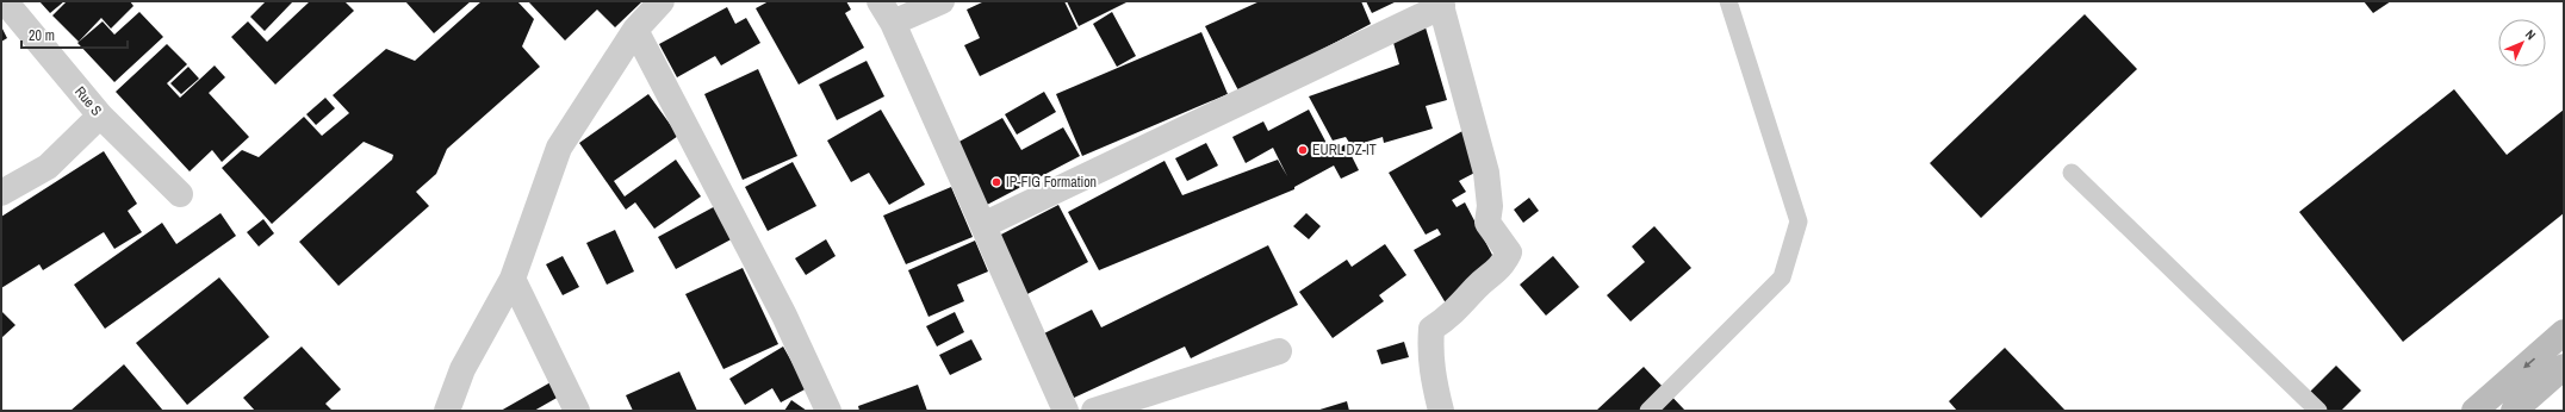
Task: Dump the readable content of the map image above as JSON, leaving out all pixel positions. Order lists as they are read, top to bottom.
{
  "streets": {
    "street": ["Rue S"]
  },
  "places": ["EURL DZ-IT", "IP-FIG Formation"],
  "scale_bar": "20 m",
  "north": "top right"
}
